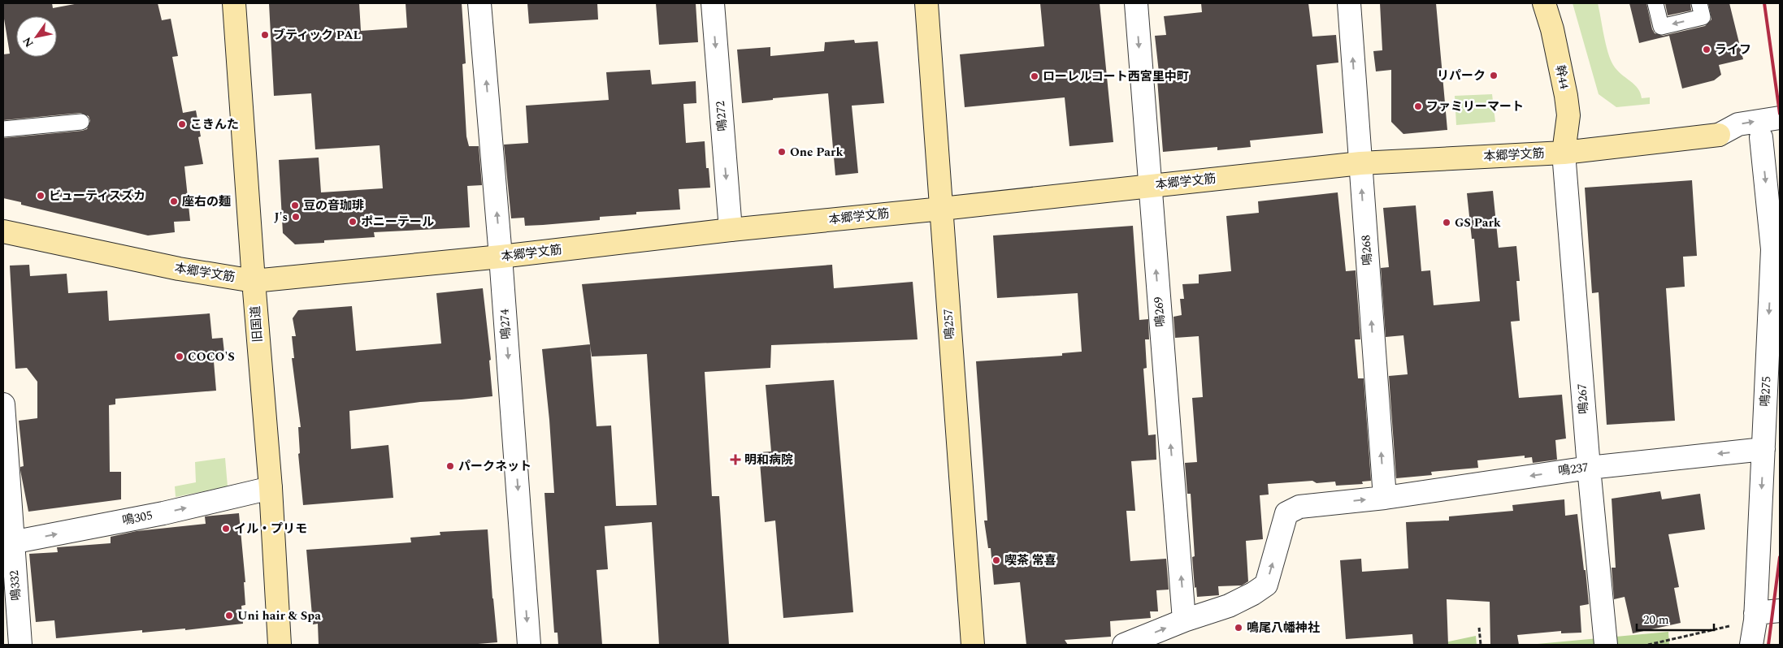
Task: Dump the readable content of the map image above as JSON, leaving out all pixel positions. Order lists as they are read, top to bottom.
{
  "streets": {
    "street": [
      "幹44",
      "鳴272",
      "本郷学文筋",
      "鳴268",
      "鳴269",
      "旧国道",
      "鳴274",
      "鳴257",
      "鳴275",
      "鳴267",
      "鳴237",
      "鳴305",
      "鳴332"
    ]
  },
  "crossings": [
    ["幹44", "本郷学文筋"],
    ["幹44", "鳴267"],
    ["鳴272", "本郷学文筋"],
    ["本郷学文筋", "鳴268"],
    ["本郷学文筋", "鳴269"],
    ["本郷学文筋", "旧国道"],
    ["本郷学文筋", "鳴274"],
    ["本郷学文筋", "鳴257"],
    ["本郷学文筋", "鳴275"],
    ["本郷学文筋", "鳴267"],
    ["鳴268", "鳴237"],
    ["鳴269", "鳴237"],
    ["旧国道", "鳴305"],
    ["鳴275", "鳴237"],
    ["鳴267", "鳴237"],
    ["鳴305", "鳴332"]
  ],
  "one_way": [
    "鳴272",
    "鳴268",
    "鳴275",
    "鳴305"
  ],
  "places": {
    "other": [
      "ブティック PAL",
      "ライフ",
      "リパーク",
      "ローレルコート西宮里中町",
      "ファミリーマート",
      "こきんた",
      "One Park",
      "ビューティスズカ",
      "座右の麺",
      "豆の音珈琲",
      "J's",
      "ポニーテール",
      "GS Park",
      "COCO'S",
      "パークネット",
      "イル・プリモ",
      "喫茶 常喜",
      "Uni hair & Spa",
      "鳴尾八幡神社"
    ],
    "health": ["明和病院"]
  },
  "scale_bar": "20 m",
  "north": "bottom left"
}
